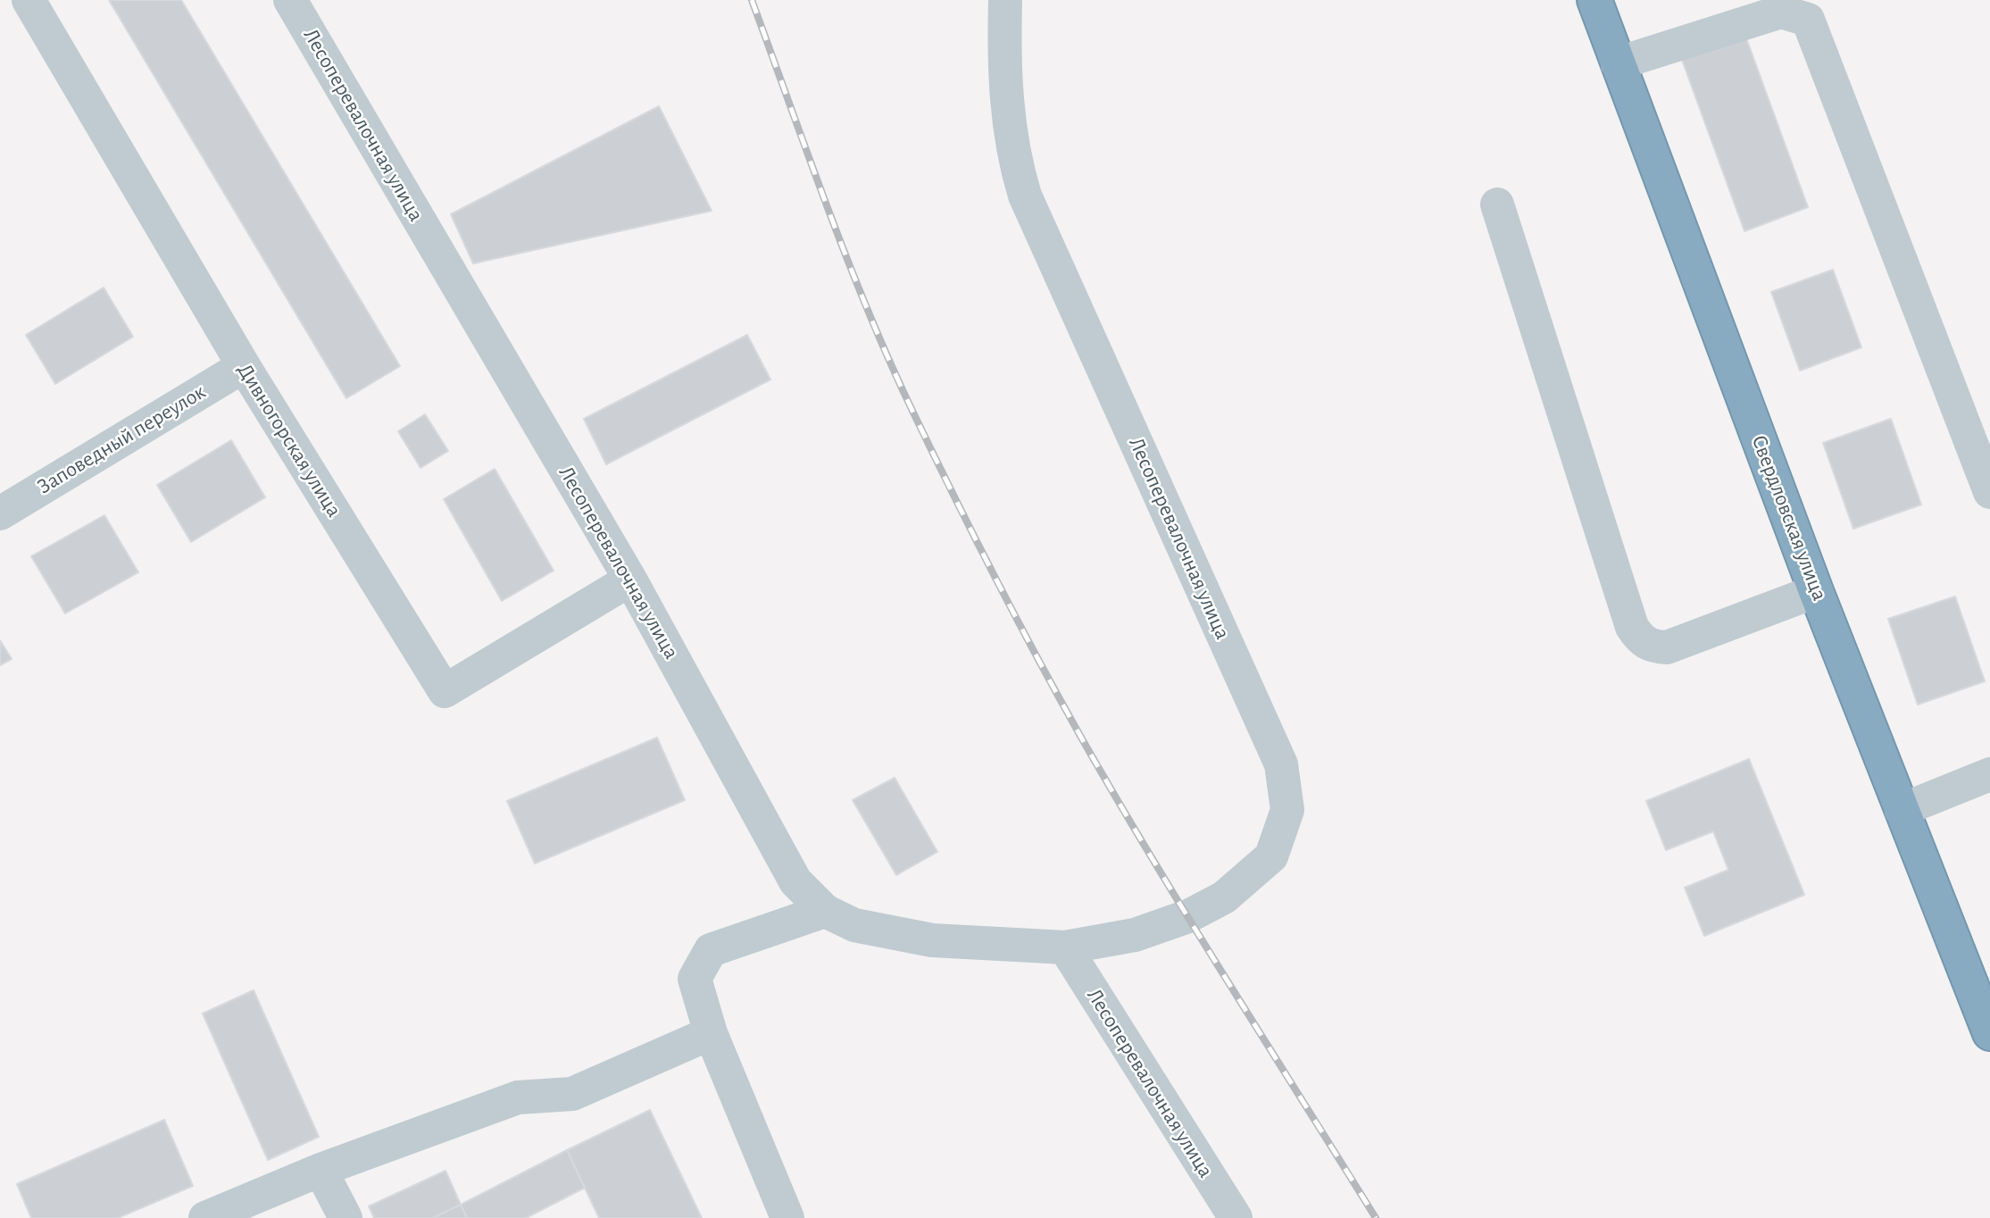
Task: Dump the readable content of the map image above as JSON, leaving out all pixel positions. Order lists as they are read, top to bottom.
{
  "streets": {
    "highway": ["Свердловская улица"],
    "street": ["Лесоперевалочная улица", "Заповедный переулок", "Дивногорская улица"]
  },
  "crossings": [
    ["Лесоперевалочная улица", "Дивногорская улица"],
    ["Заповедный переулок", "Дивногорская улица"]
  ]
}
